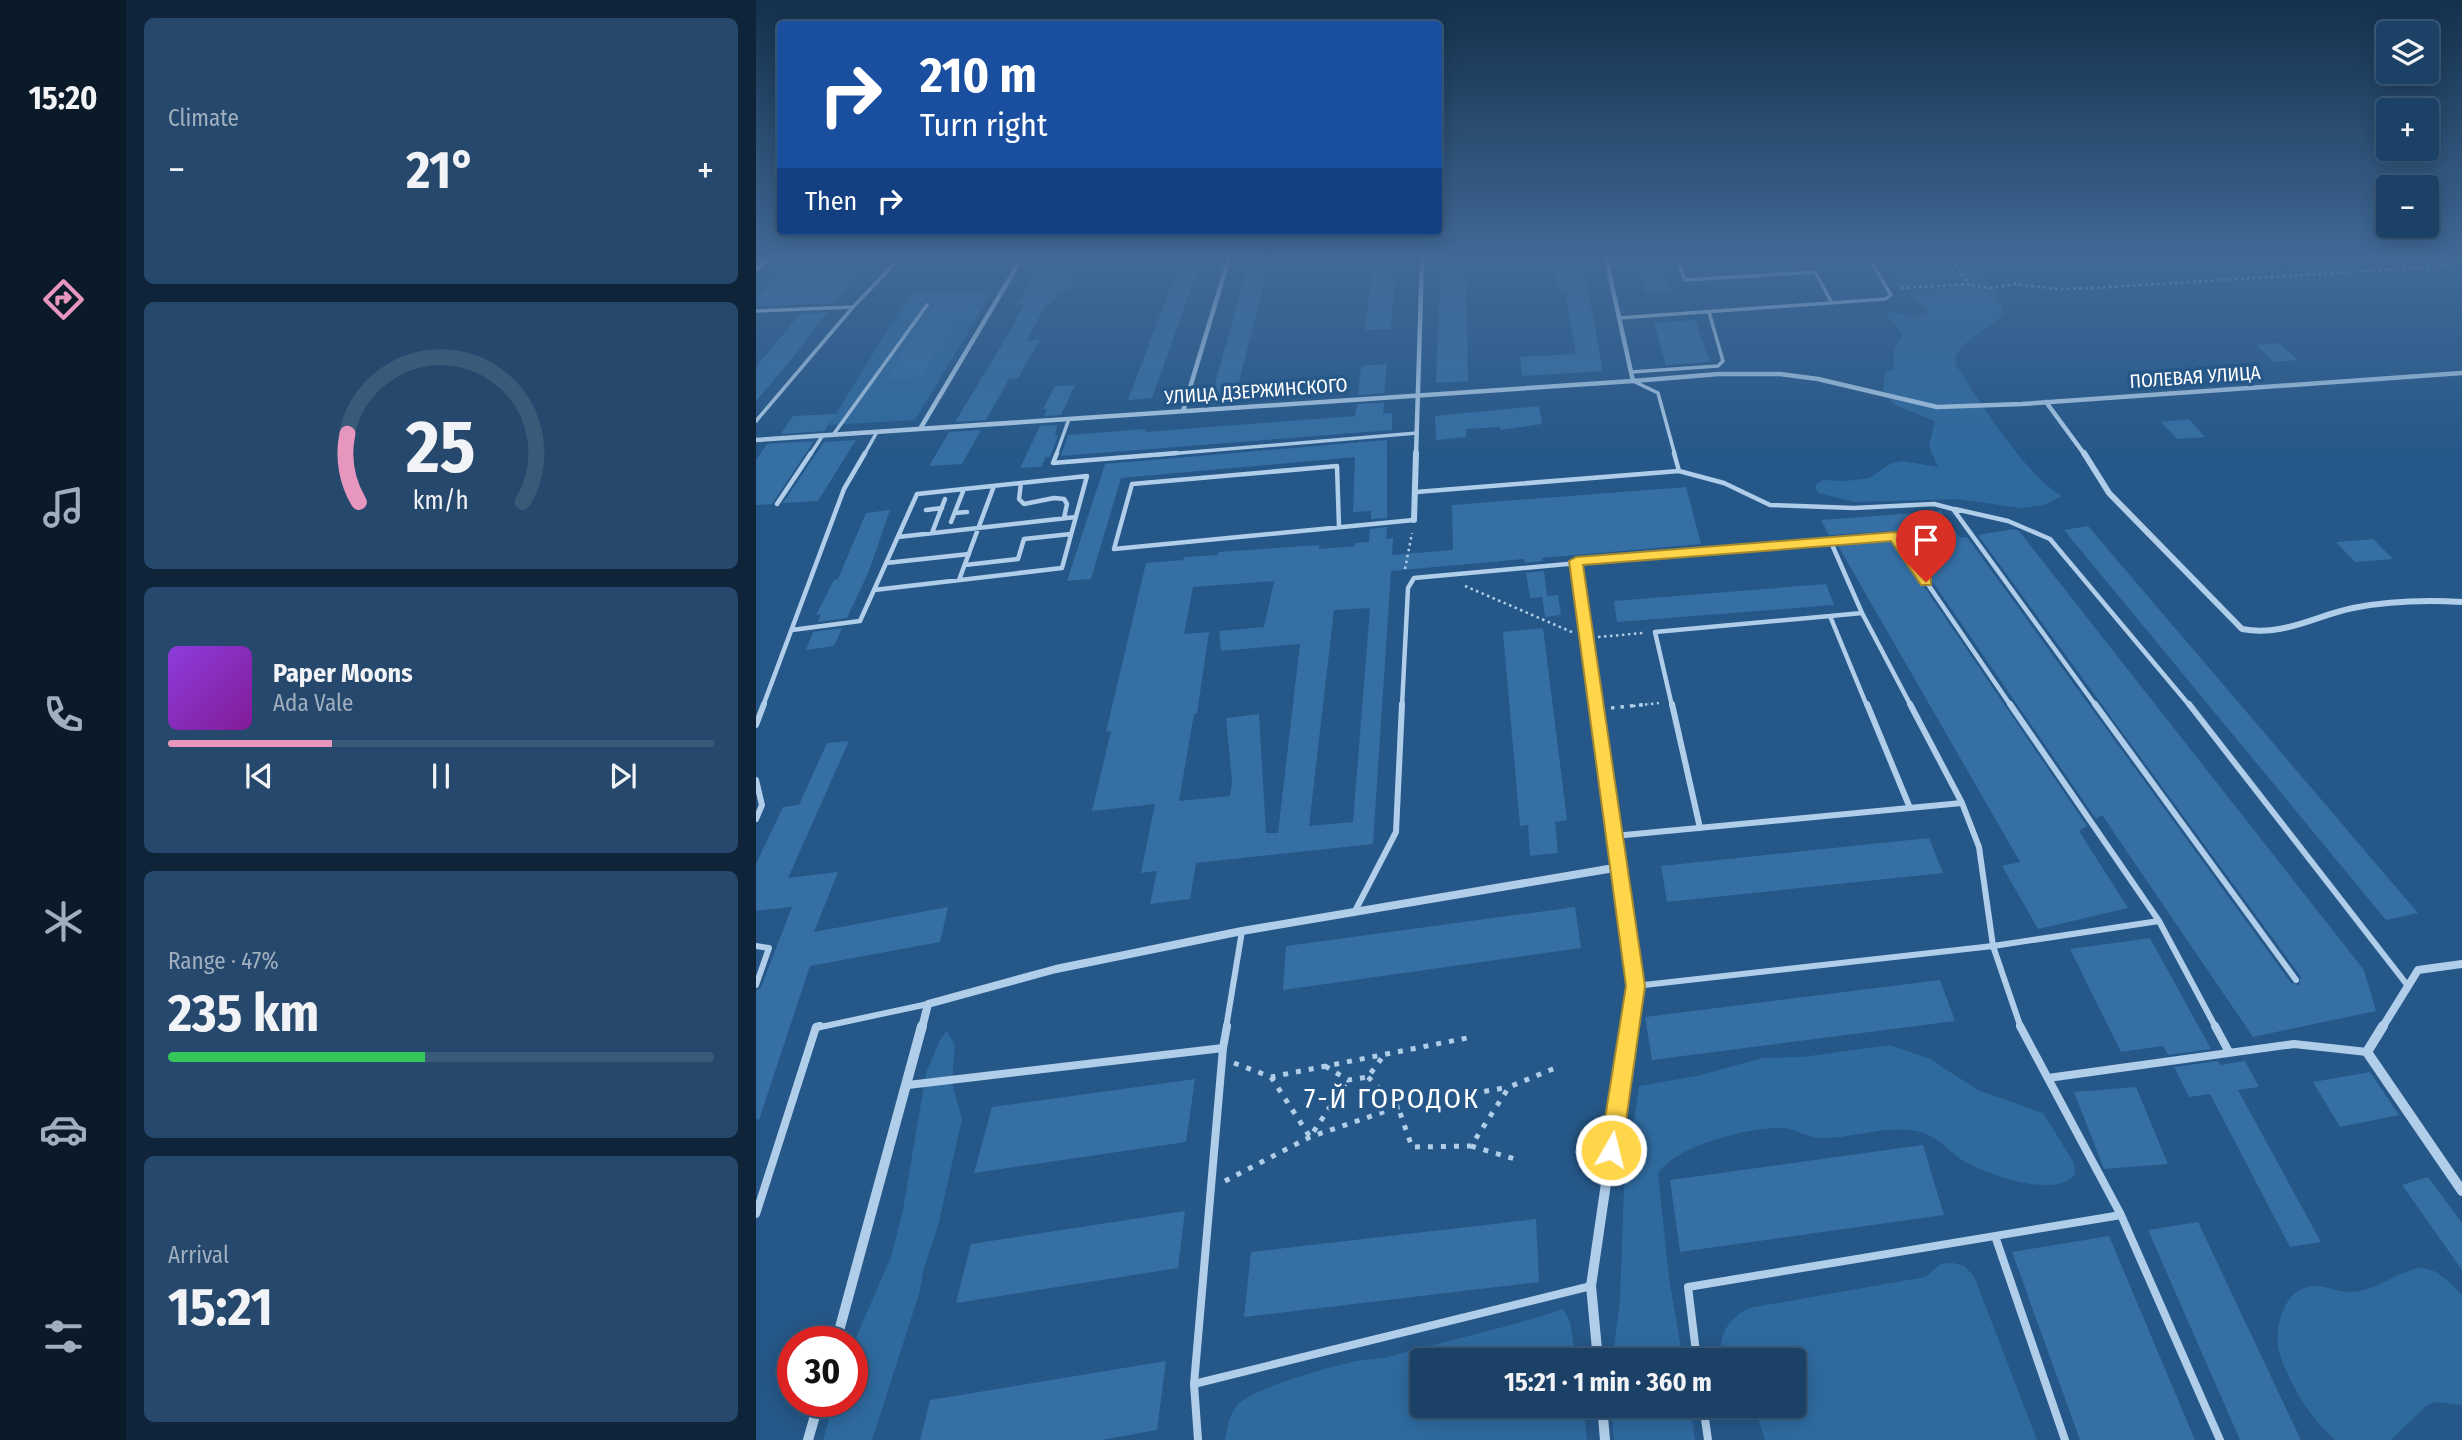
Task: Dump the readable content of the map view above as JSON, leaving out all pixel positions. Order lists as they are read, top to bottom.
{
  "streets": {
    "street": ["ПОЛЕВАЯ УЛИЦА", "УЛИЦА ДЗЕРЖИНСКОГО"]
  },
  "crossings": [
    ["ПОЛЕВАЯ УЛИЦА", "УЛИЦА ДЗЕРЖИНСКОГО"]
  ],
  "districts": ["7-Й ГОРОДОК"],
  "page": {
    "tabs": "15:20",
    "tile": [
      "Climate",
      ["Range · 47%", "235 km"],
      ["Arrival", "15:21"]
    ],
    "map_buttons": ["+", "−"],
    "turn": ["210 m", "Turn right"],
    "heat": ["−", "21°", "+"],
    "then": "Then",
    "song": ["Paper Moons", "Ada Vale"],
    "limit": "30",
    "trip": "15:21 · 1 min · 360 m",
    "gauge": ["25", "km/h"]
  }
}
